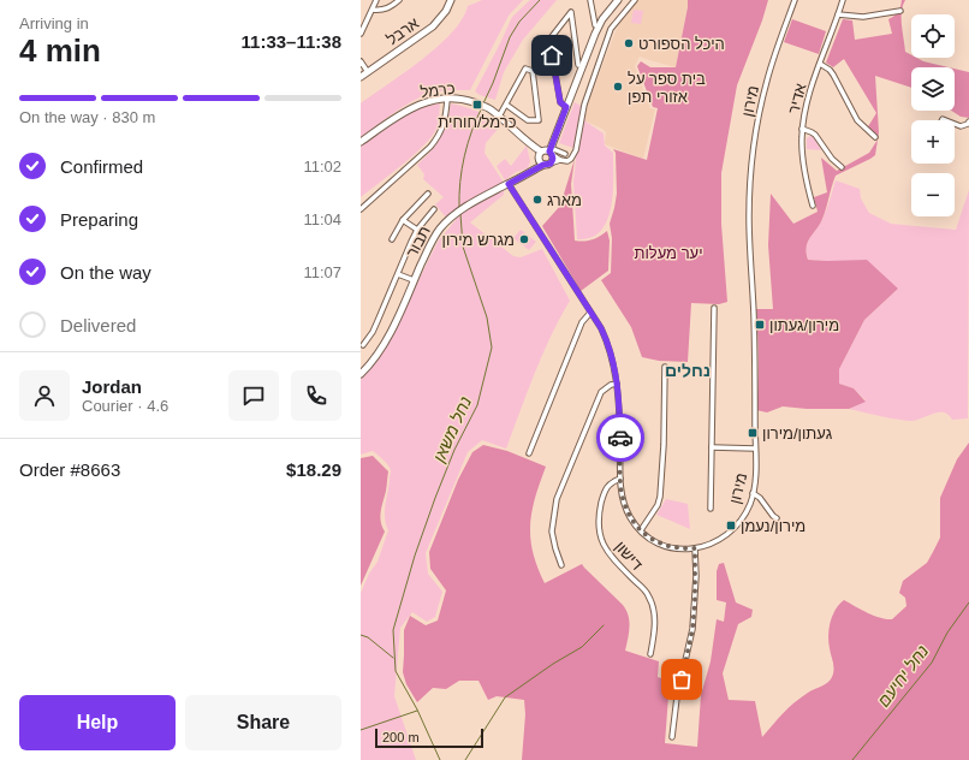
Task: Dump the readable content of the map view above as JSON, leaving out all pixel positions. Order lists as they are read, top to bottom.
{
  "streets": {
    "street": [
      "ארבל",
      "כרמל",
      "אדיר",
      "מירון",
      "תבור",
      "דישון"
    ]
  },
  "crossings": [
    ["כרמל", "תבור"],
    ["מירון", "תבור"],
    ["מירון", "דישון"]
  ],
  "districts": ["נחלים"],
  "water": ["נחל משאן", "נחל יחיעם"],
  "parks": ["יער מעלות"],
  "places": {
    "other": [
      "היכל הספורט",
      "בית ספר על אזורי תפן",
      "מארג",
      "מגרש מירון"
    ],
    "transit": [
      "כרמל/חוחית",
      "מירון/געתון",
      "געתון/מירון",
      "מירון/נעמן"
    ]
  },
  "scale_bar": "200 m",
  "page": {
    "heading": ["4 min", "Arriving in", "11:33–11:38"],
    "panel": [
      "Jordan",
      "Courier · 4.6",
      "Order #8663",
      "$18.29"
    ],
    "map_buttons": ["+", "−"],
    "bar": "On the way · 830 m",
    "list": [
      ["Confirmed", "11:02"],
      ["Preparing", "11:04"],
      ["On the way", "11:07"],
      "Delivered"
    ],
    "buttons": ["Help", "Share"],
    "scale": "200 m"
  }
}
